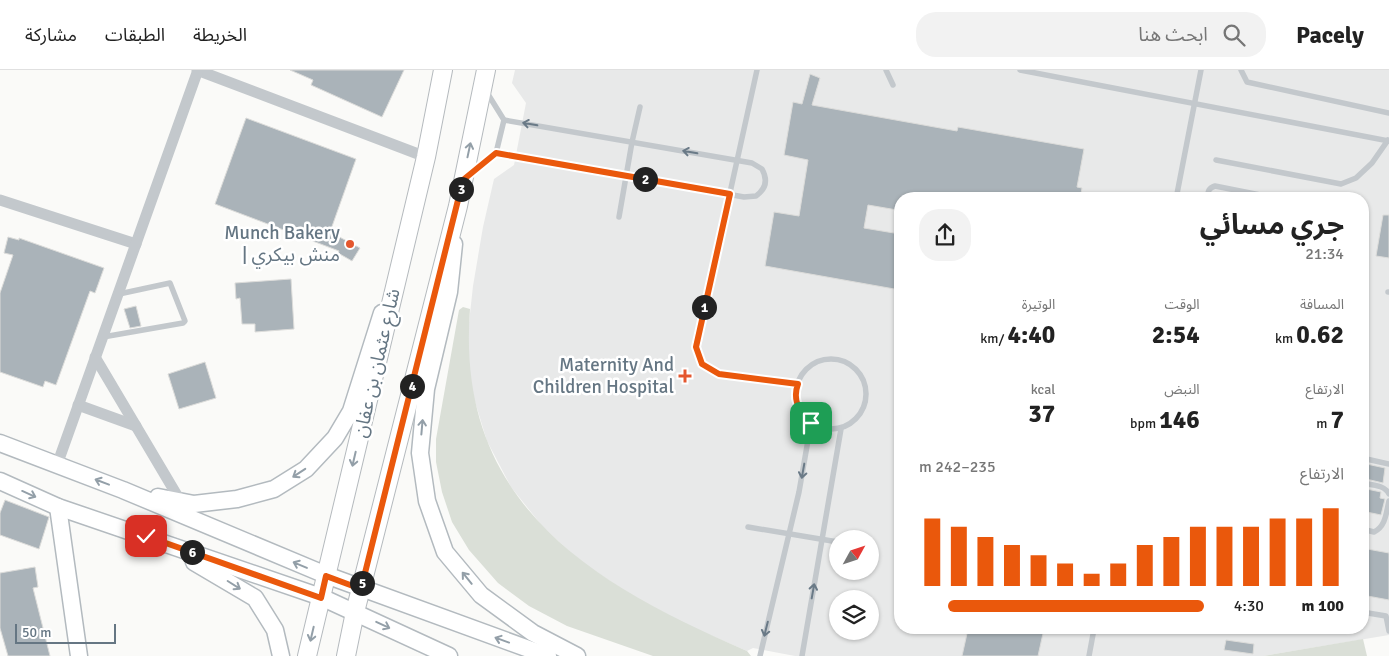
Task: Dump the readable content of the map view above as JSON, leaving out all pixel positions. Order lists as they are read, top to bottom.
{
  "streets": {
    "main road": ["شارع عثمان بن عفان"]
  },
  "places": {
    "other": ["Munch Bakery | منش بيكري"],
    "health": ["Maternity And Children Hospital"]
  },
  "scale_bar": "50 m",
  "north": "top right",
  "page": {
    "header": "Pacely",
    "search": "ابحث هنا",
    "nav": ["الخريطة", "الطبقات", "مشاركة"],
    "pins": [
      "2",
      "3",
      "1",
      "4",
      "6",
      "5"
    ],
    "heading": ["جري مسائي", "21:34"],
    "stats": [
      ["المسافة", "0.62 km"],
      ["الوقت", "2:54"],
      ["الوتيرة", "4:40 /km"],
      ["الارتفاع", "7 m"],
      ["النبض", "146 bpm"],
      ["kcal", "37"]
    ],
    "chart": ["الارتفاع", "235–242 m"],
    "list": [
      {
        "name": "100 m",
        "note": "4:30"
      }
    ],
    "scale": "50 m"
  }
}
